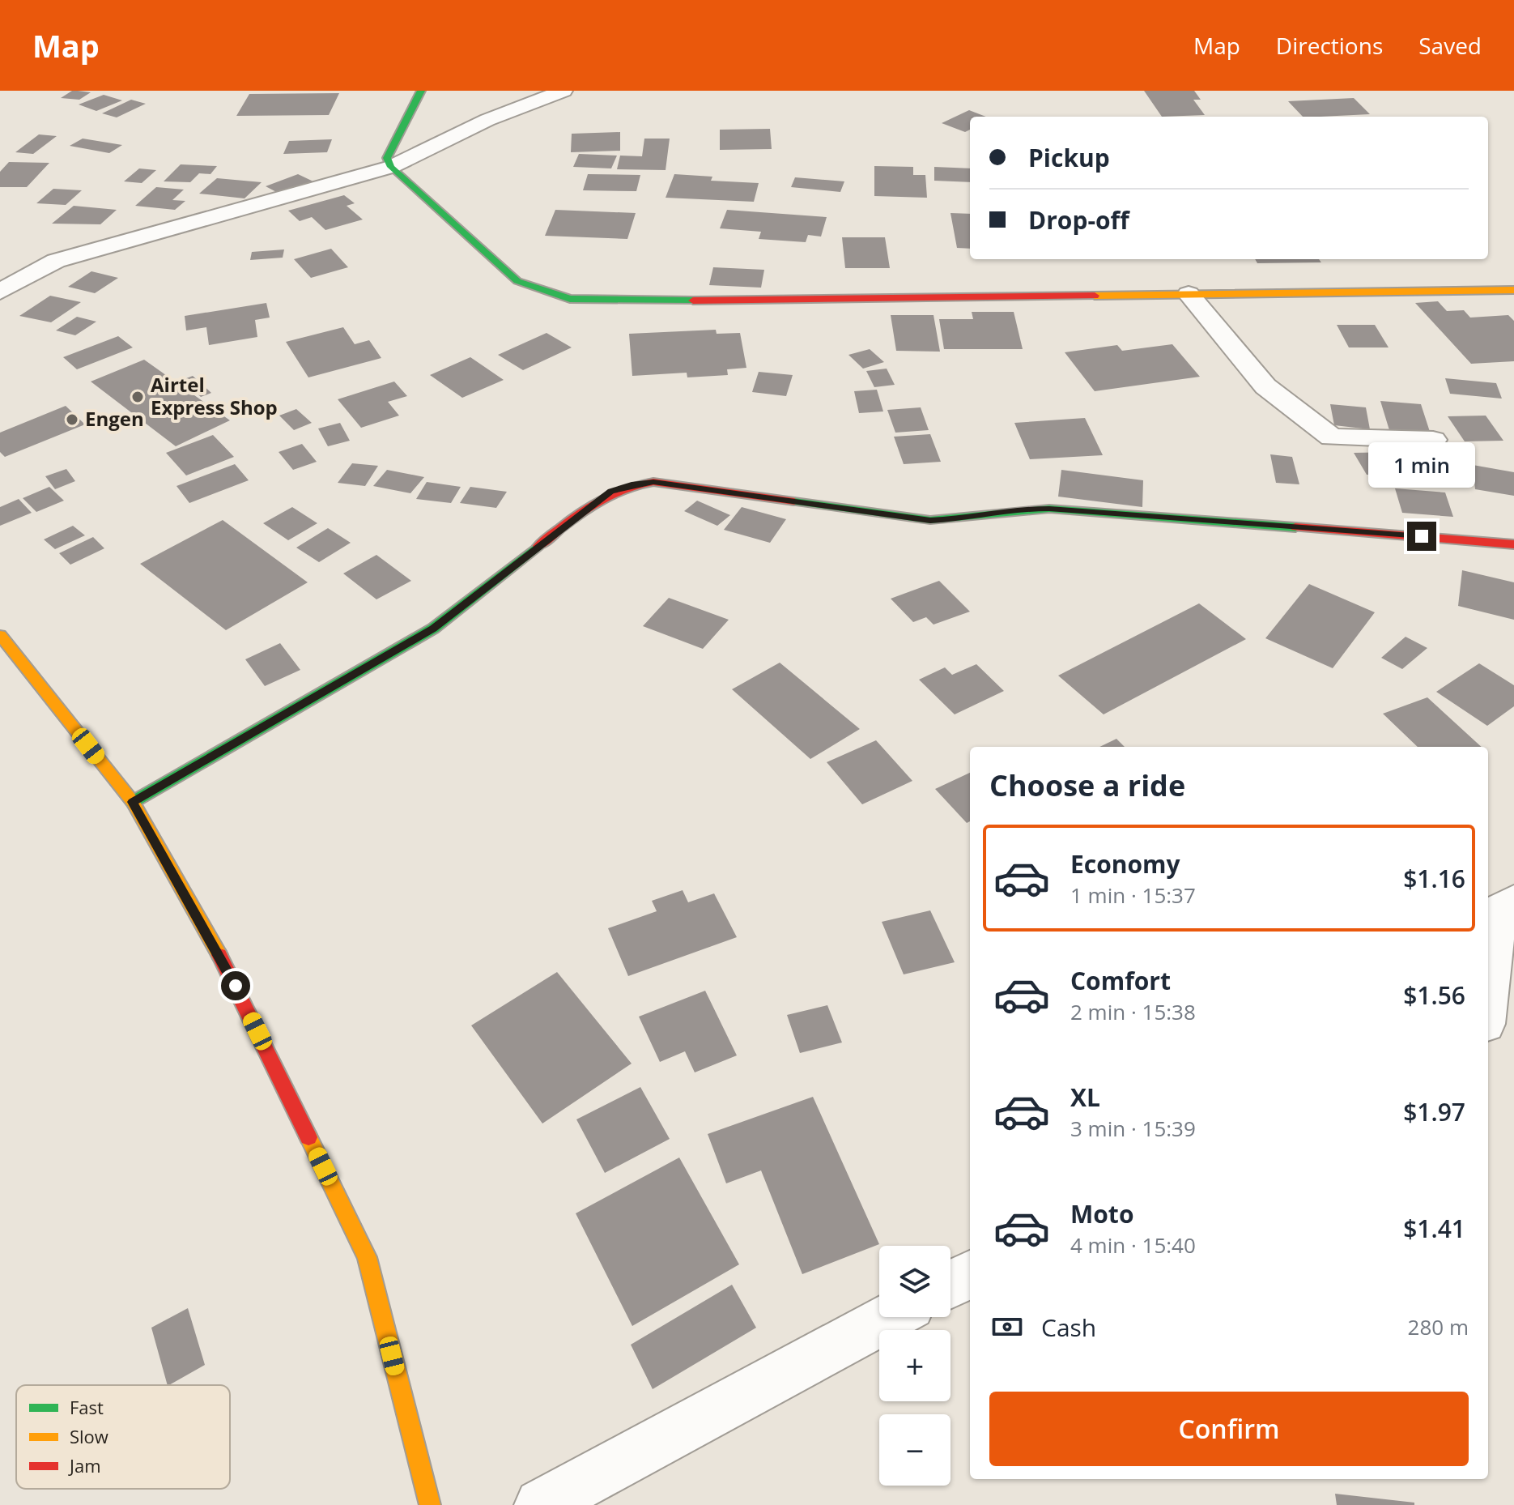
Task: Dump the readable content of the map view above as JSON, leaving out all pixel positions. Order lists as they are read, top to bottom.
{
  "places": ["Airtel Express Shop", "Engen"],
  "legend": ["Fast", "Slow", "Jam"],
  "page": {
    "header": "Map",
    "nav": ["Map", "Directions", "Saved"],
    "banner": ["Pickup", "Drop-off"],
    "bubble": "1 min",
    "heading": "Choose a ride",
    "list": [
      {
        "name": "Economy",
        "note": "1 min · 15:37",
        "value": "$1.16"
      },
      {
        "name": "Comfort",
        "note": "2 min · 15:38",
        "value": "$1.56"
      },
      {
        "name": "XL",
        "note": "3 min · 15:39",
        "value": "$1.97"
      },
      {
        "name": "Moto",
        "note": "4 min · 15:40",
        "value": "$1.41"
      }
    ],
    "map_buttons": ["+", "−"],
    "pay": ["Cash", "280 m"],
    "buttons": "Confirm"
  }
}
